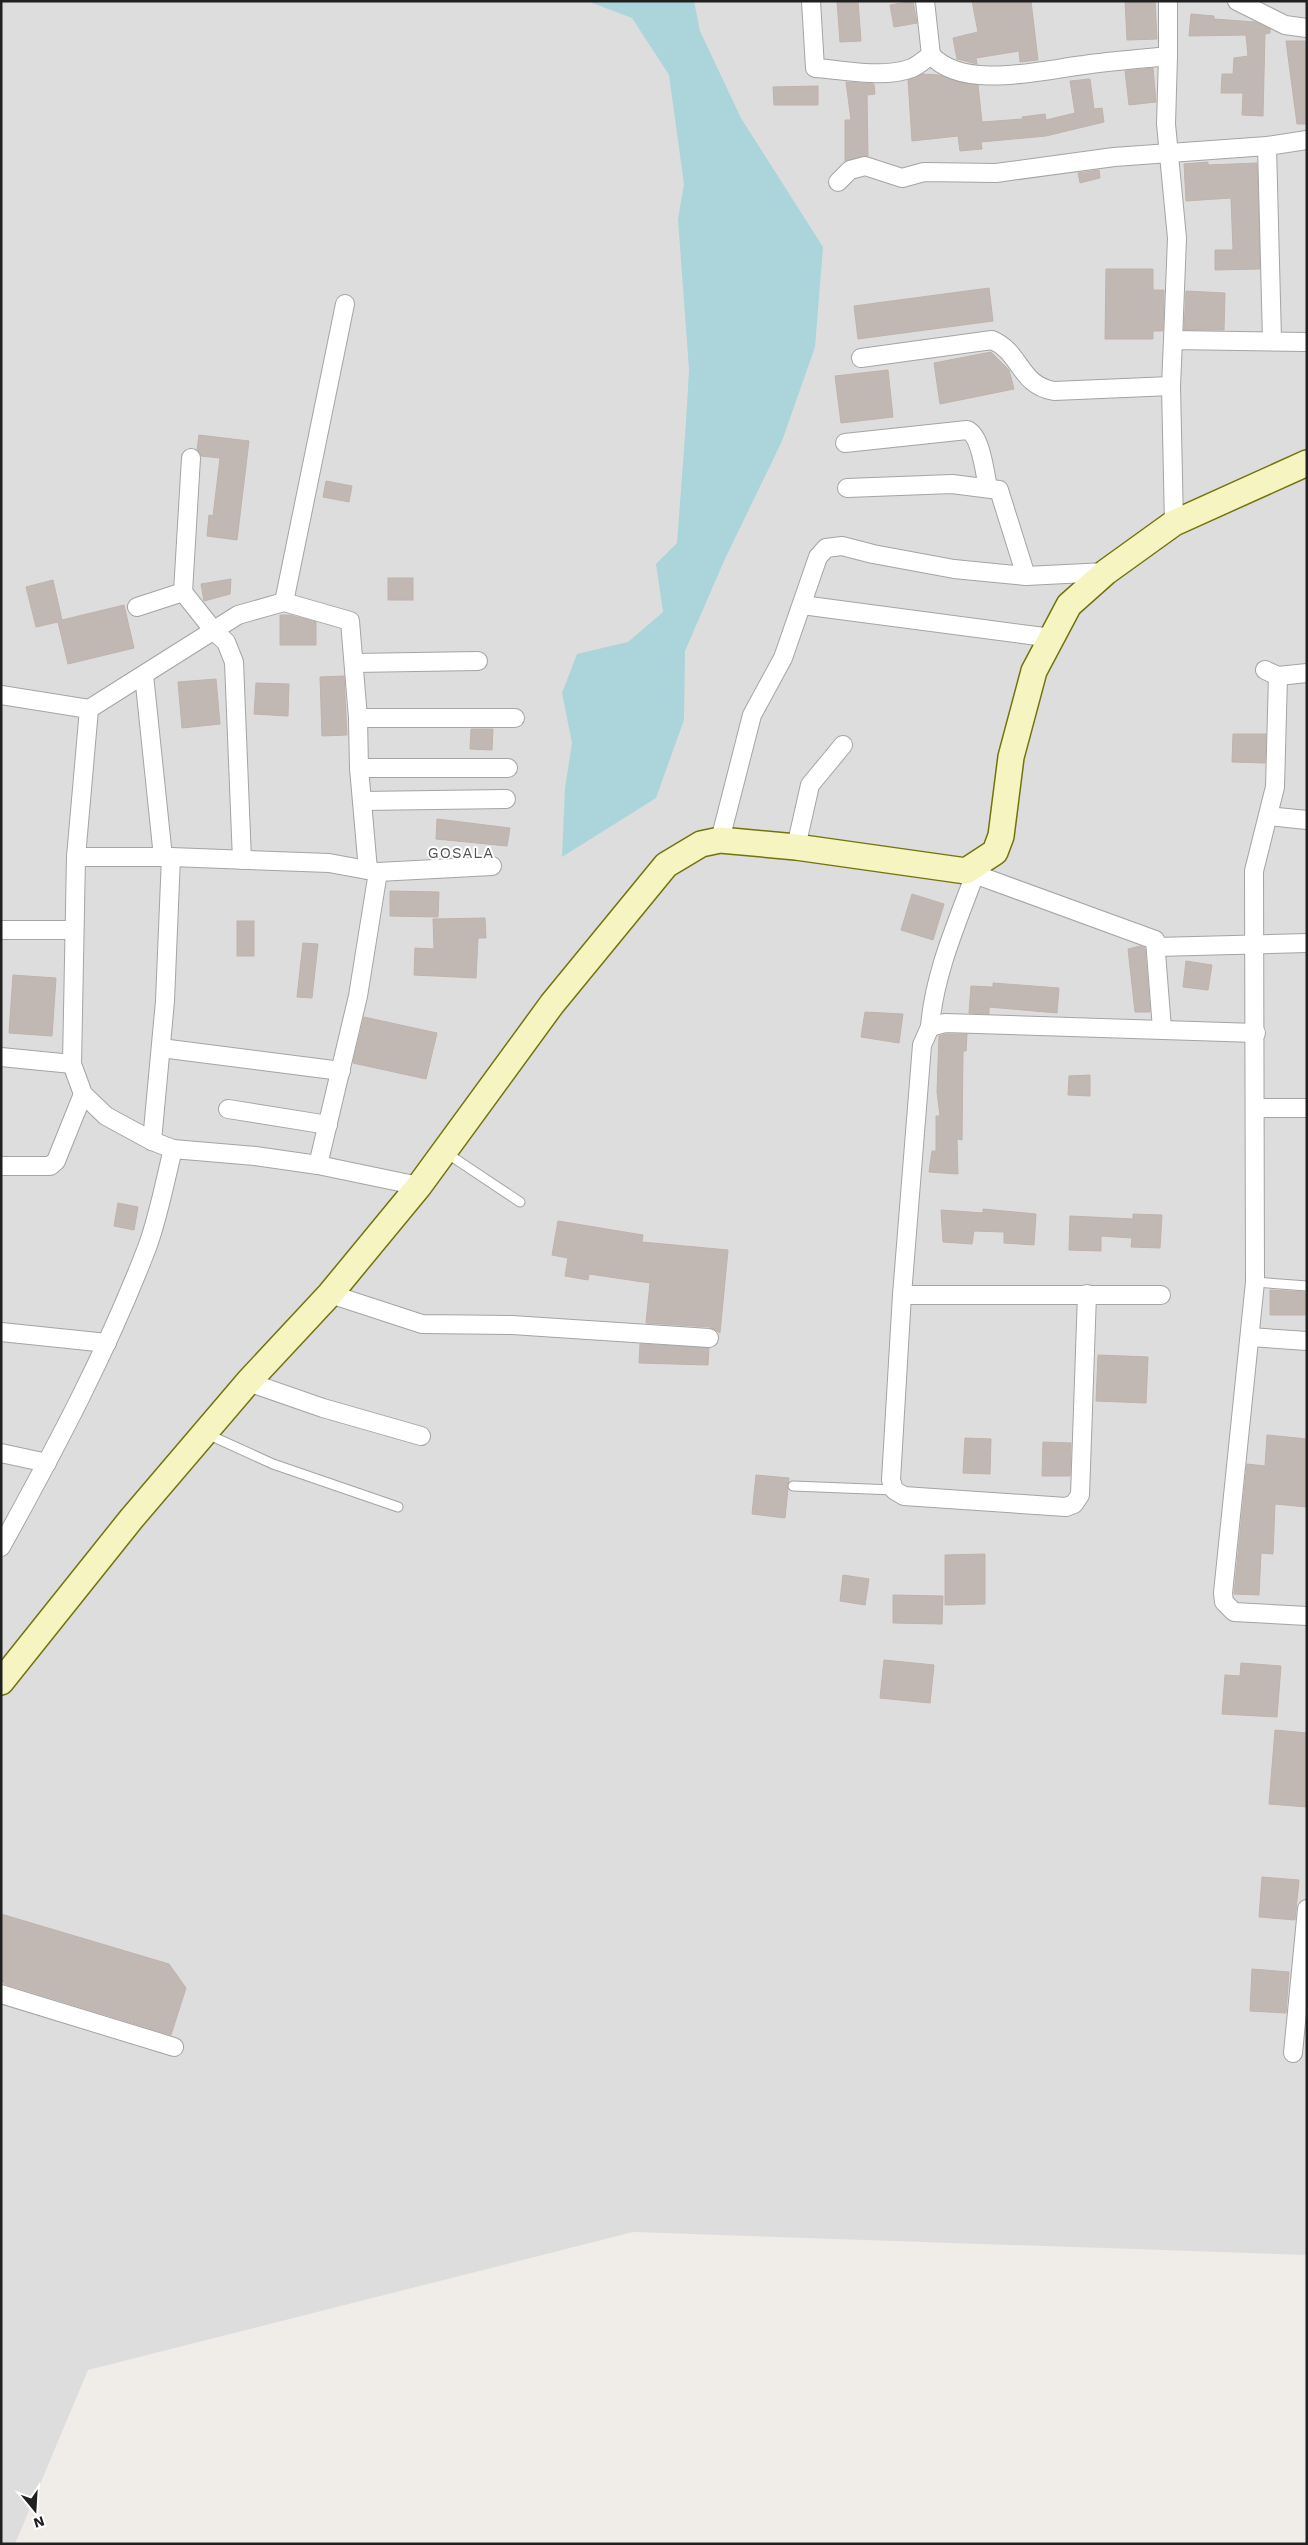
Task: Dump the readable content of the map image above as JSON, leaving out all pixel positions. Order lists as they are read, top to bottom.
{
  "districts": ["GOSALA"],
  "north": "bottom"
}
